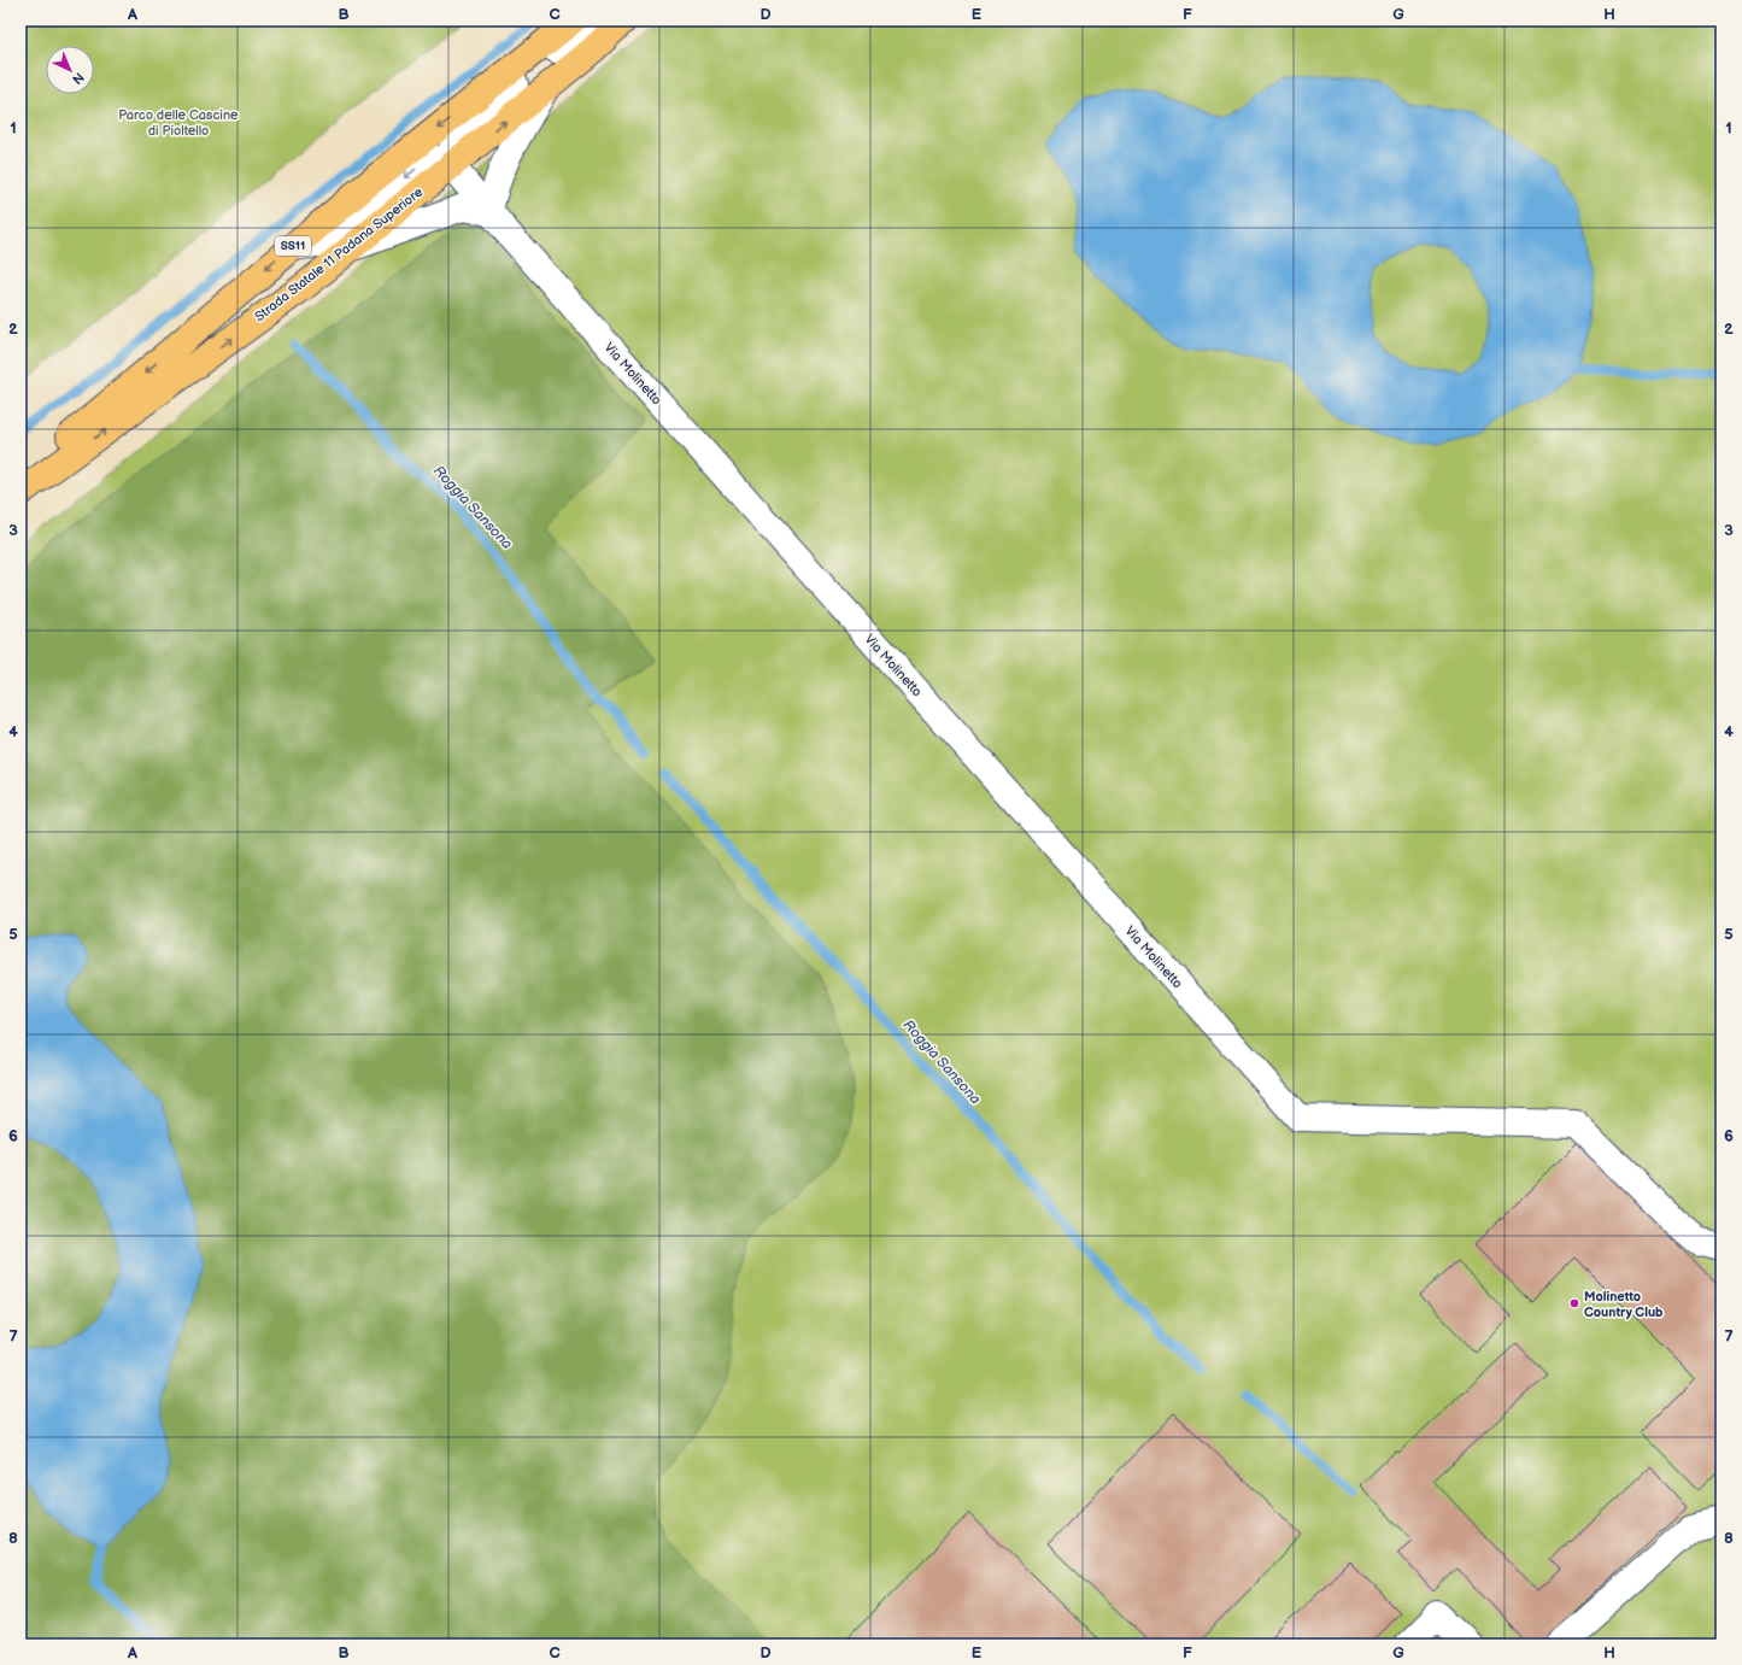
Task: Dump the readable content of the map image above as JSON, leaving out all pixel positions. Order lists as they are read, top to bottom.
{
  "streets": {
    "main road": ["SS11", "Strada Statale 11 Padana Superiore"],
    "lane": ["Via Molinetto"]
  },
  "crossings": [
    ["Strada Statale 11 Padana Superiore", "Via Molinetto"]
  ],
  "water": ["Roggia Sansona"],
  "parks": ["Parco delle Cascine di Pioltello"],
  "places": ["Molinetto Country Club"],
  "north": "bottom right",
  "grid": {
    "columns": [
      "A",
      "B",
      "C",
      "D",
      "E",
      "F",
      "G",
      "H"
    ],
    "rows": [
      "1",
      "2",
      "3",
      "4",
      "5",
      "6",
      "7",
      "8"
    ]
  }
}
